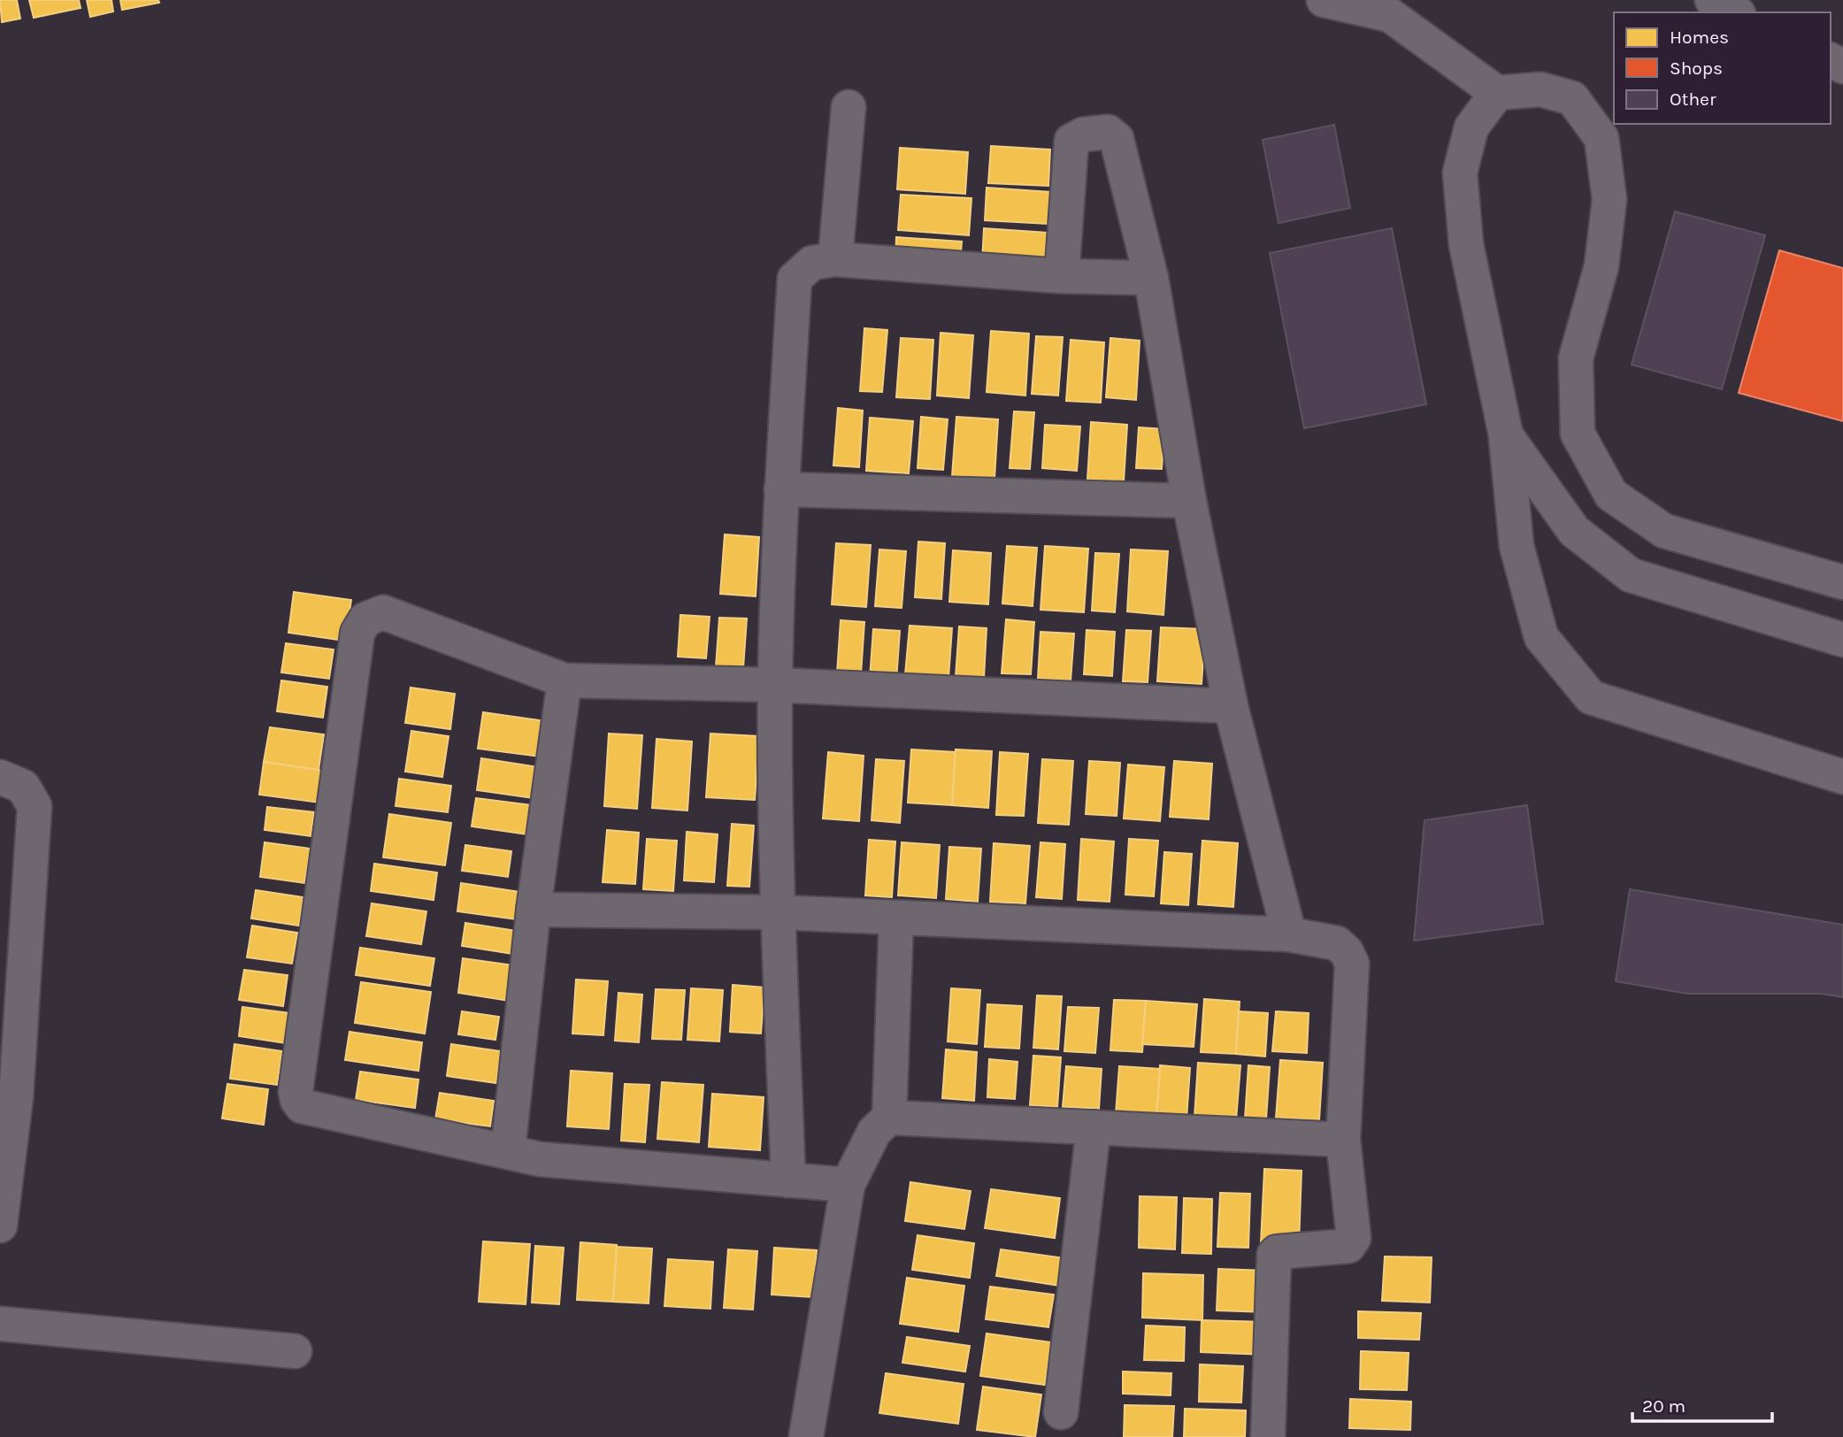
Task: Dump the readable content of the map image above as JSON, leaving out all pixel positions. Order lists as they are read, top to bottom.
{
  "legend": ["Homes", "Shops", "Other"],
  "scale_bar": "20 m"
}
